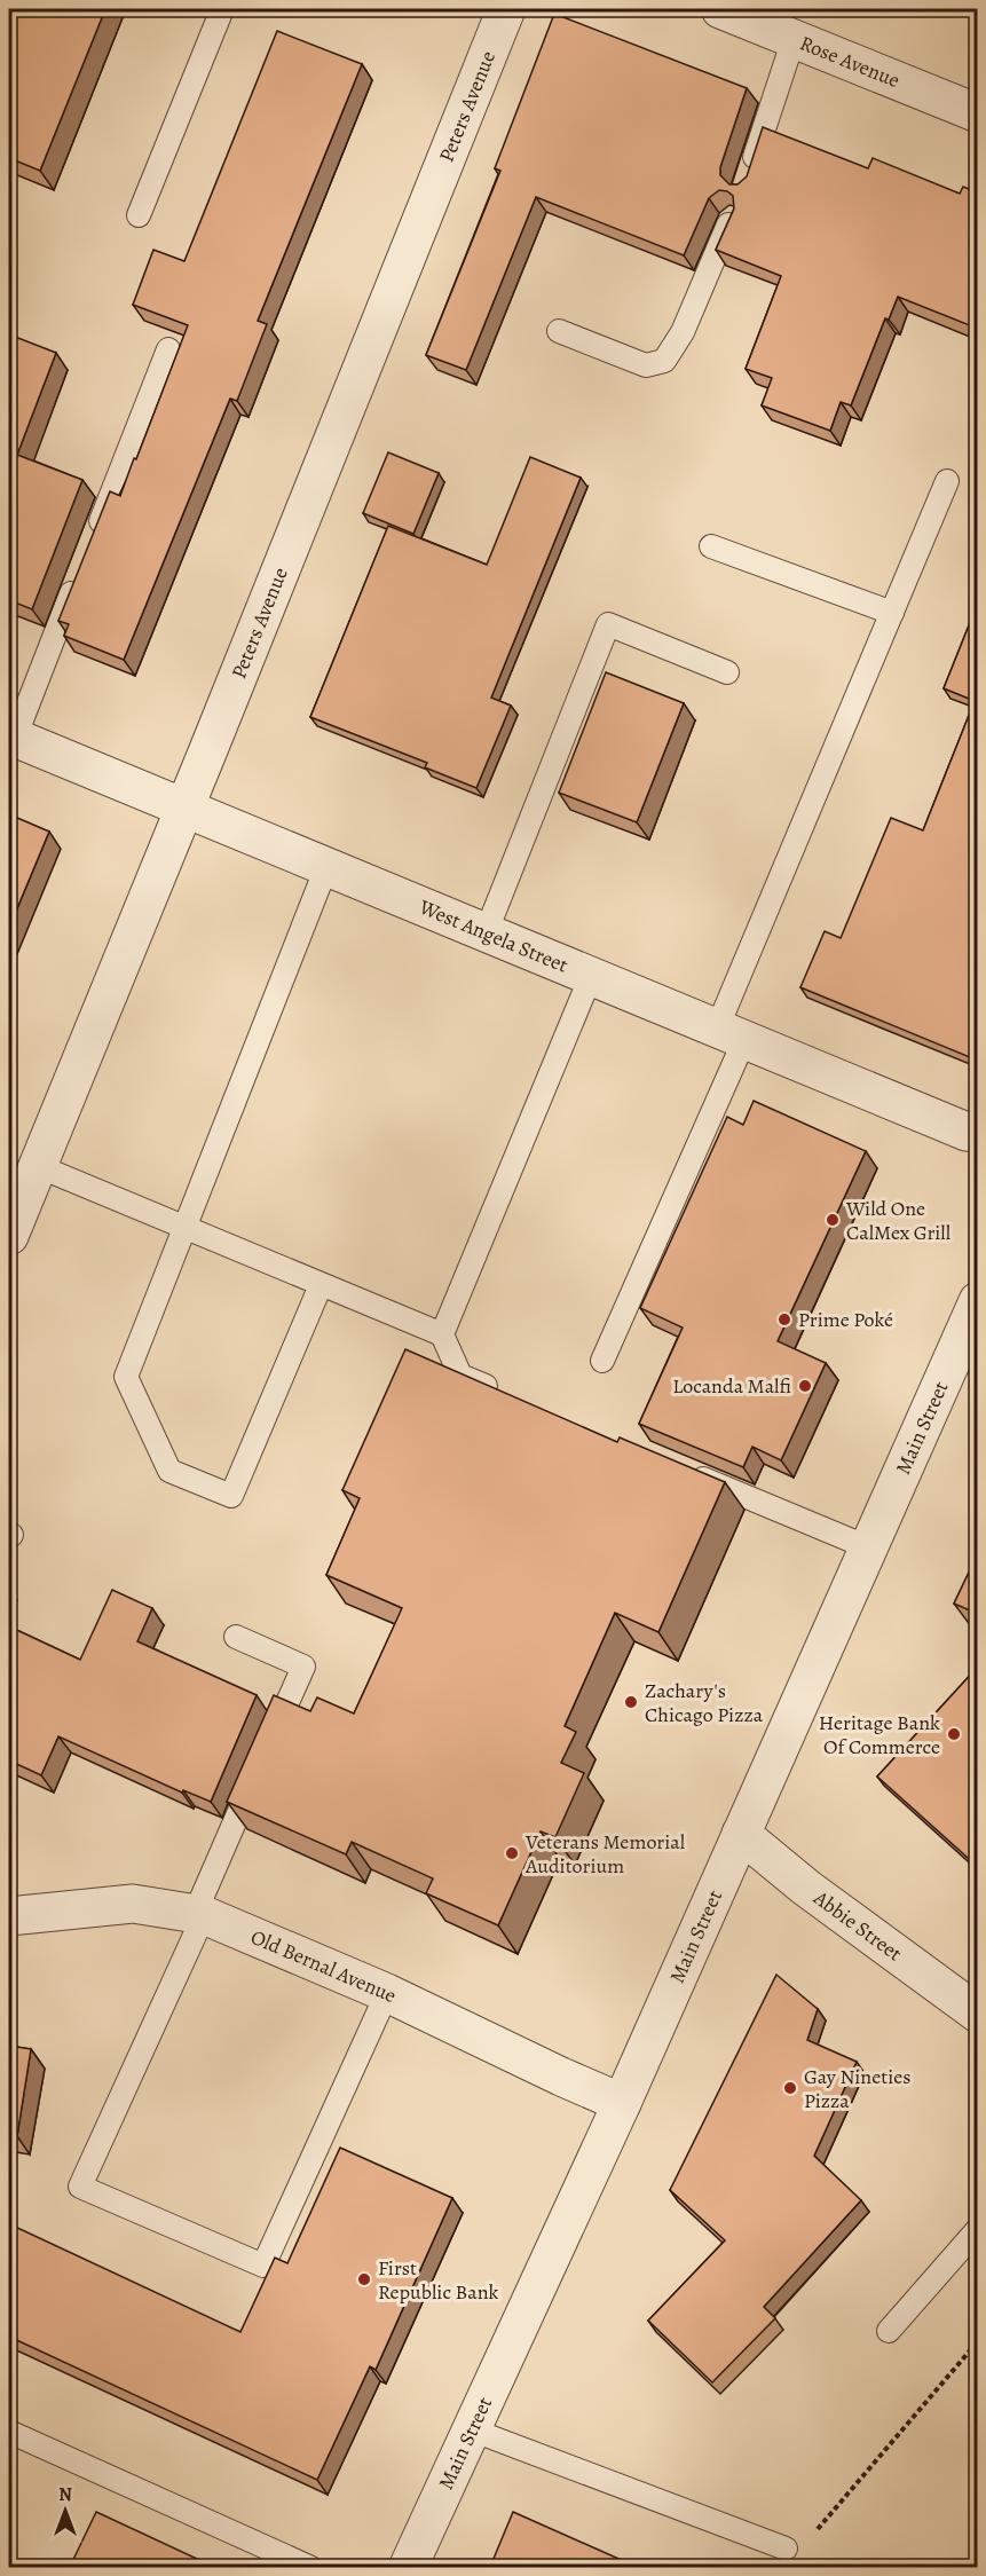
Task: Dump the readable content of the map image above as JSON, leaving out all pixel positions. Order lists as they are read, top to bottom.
{
  "streets": {
    "street": [
      "Rose Avenue",
      "Peters Avenue",
      "West Angela Street",
      "Main Street",
      "Abbie Street",
      "Old Bernal Avenue"
    ]
  },
  "crossings": [
    ["Peters Avenue", "West Angela Street"],
    ["Main Street", "Abbie Street"],
    ["Main Street", "Old Bernal Avenue"]
  ],
  "places": [
    "Wild One CalMex Grill",
    "Prime Poké",
    "Locanda Malfi",
    "Zachary's Chicago Pizza",
    "Heritage Bank Of Commerce",
    "Veterans Memorial Auditorium",
    "Gay Nineties Pizza",
    "First Republic Bank"
  ],
  "north": "top"
}
